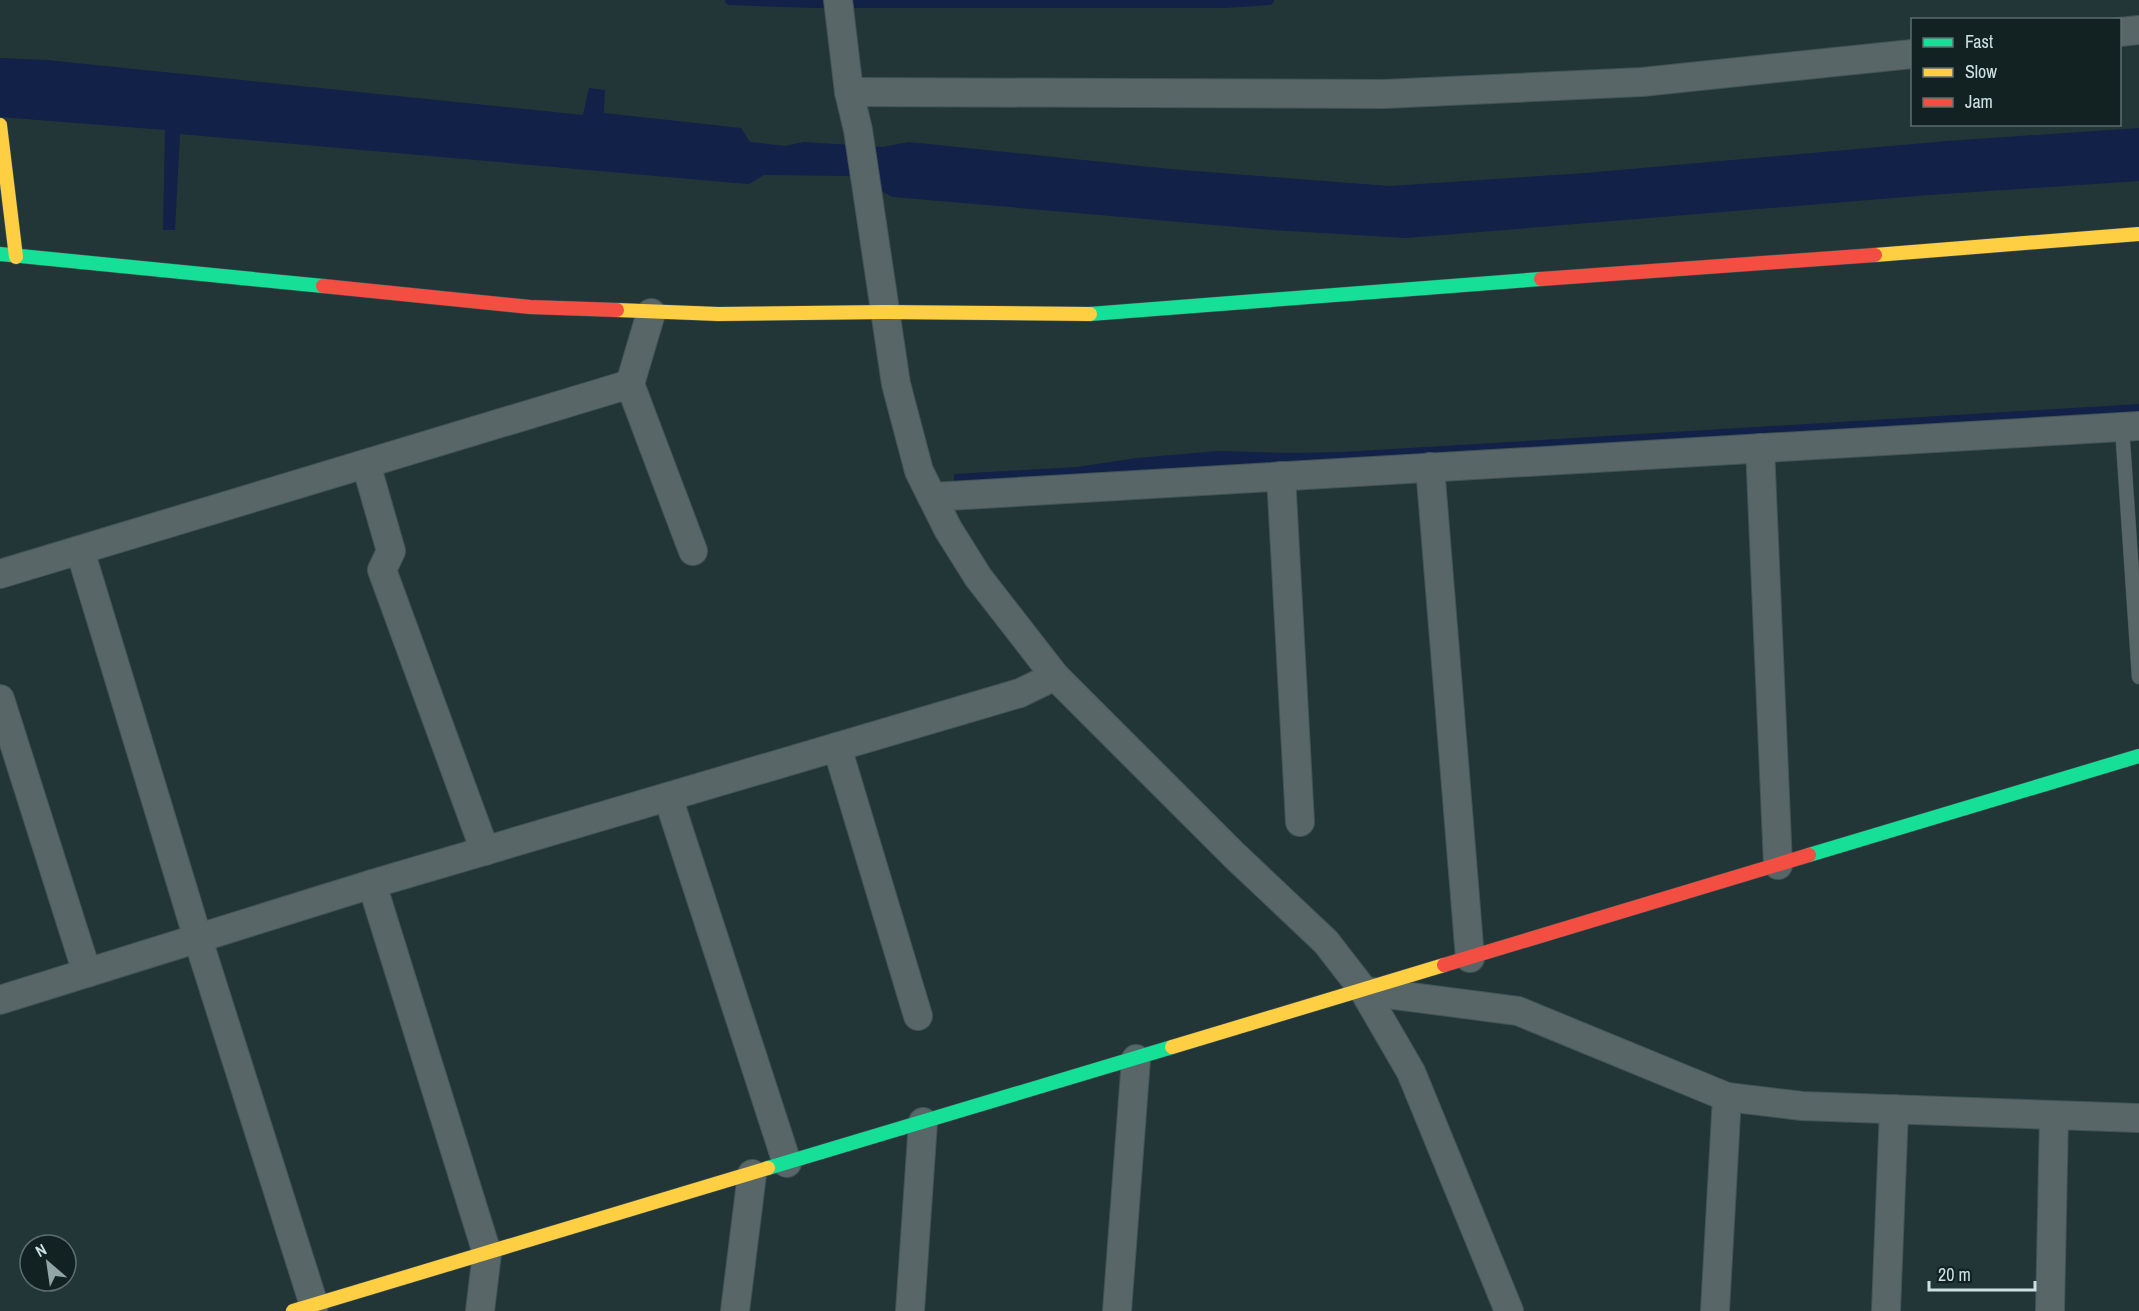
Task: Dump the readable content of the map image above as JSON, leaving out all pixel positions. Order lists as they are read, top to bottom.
{
  "legend": ["Fast", "Slow", "Jam"],
  "scale_bar": "20 m",
  "north": "top left"
}
